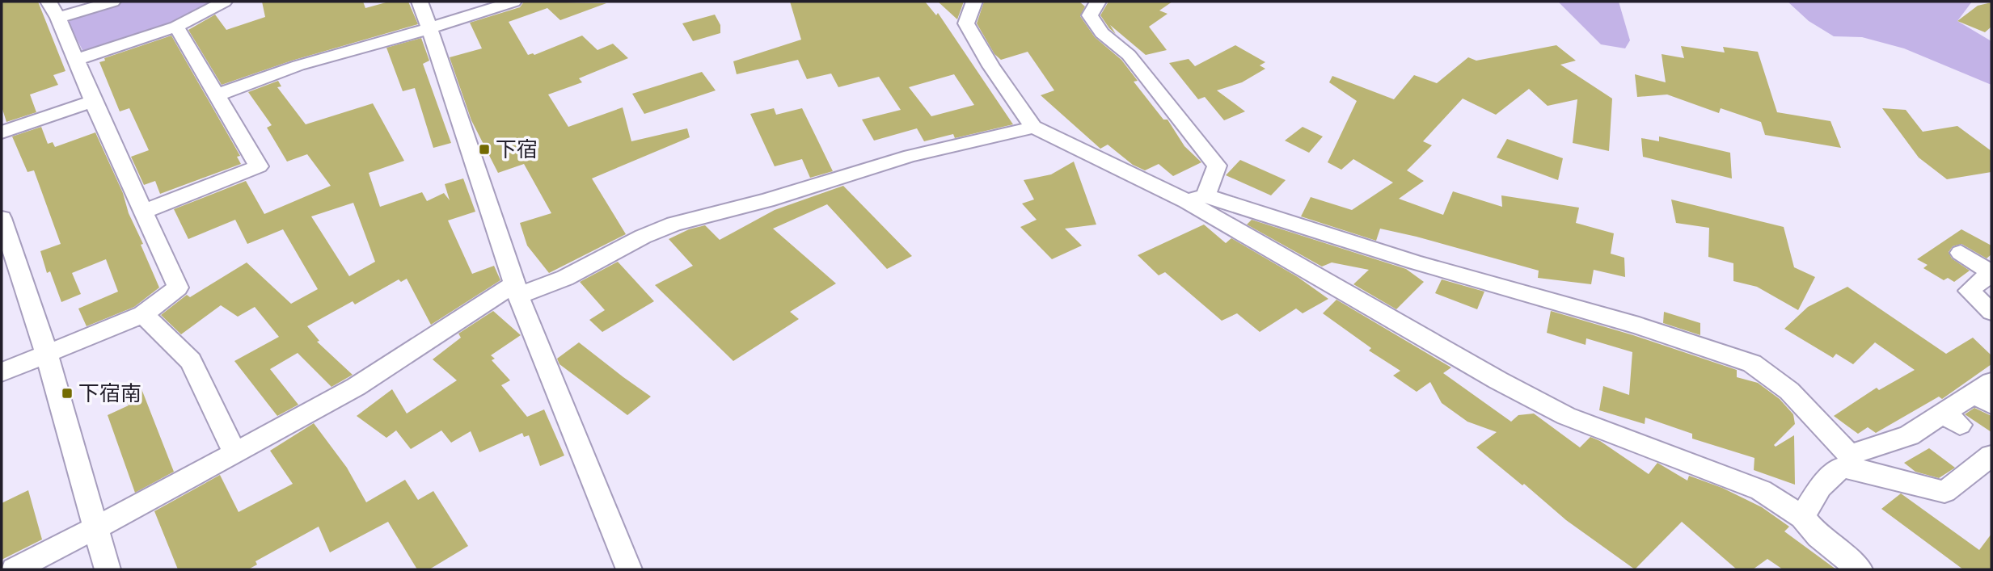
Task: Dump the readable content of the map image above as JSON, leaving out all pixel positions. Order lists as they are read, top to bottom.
{
  "places": {
    "transit": ["下宿", "下宿南"]
  }
}
